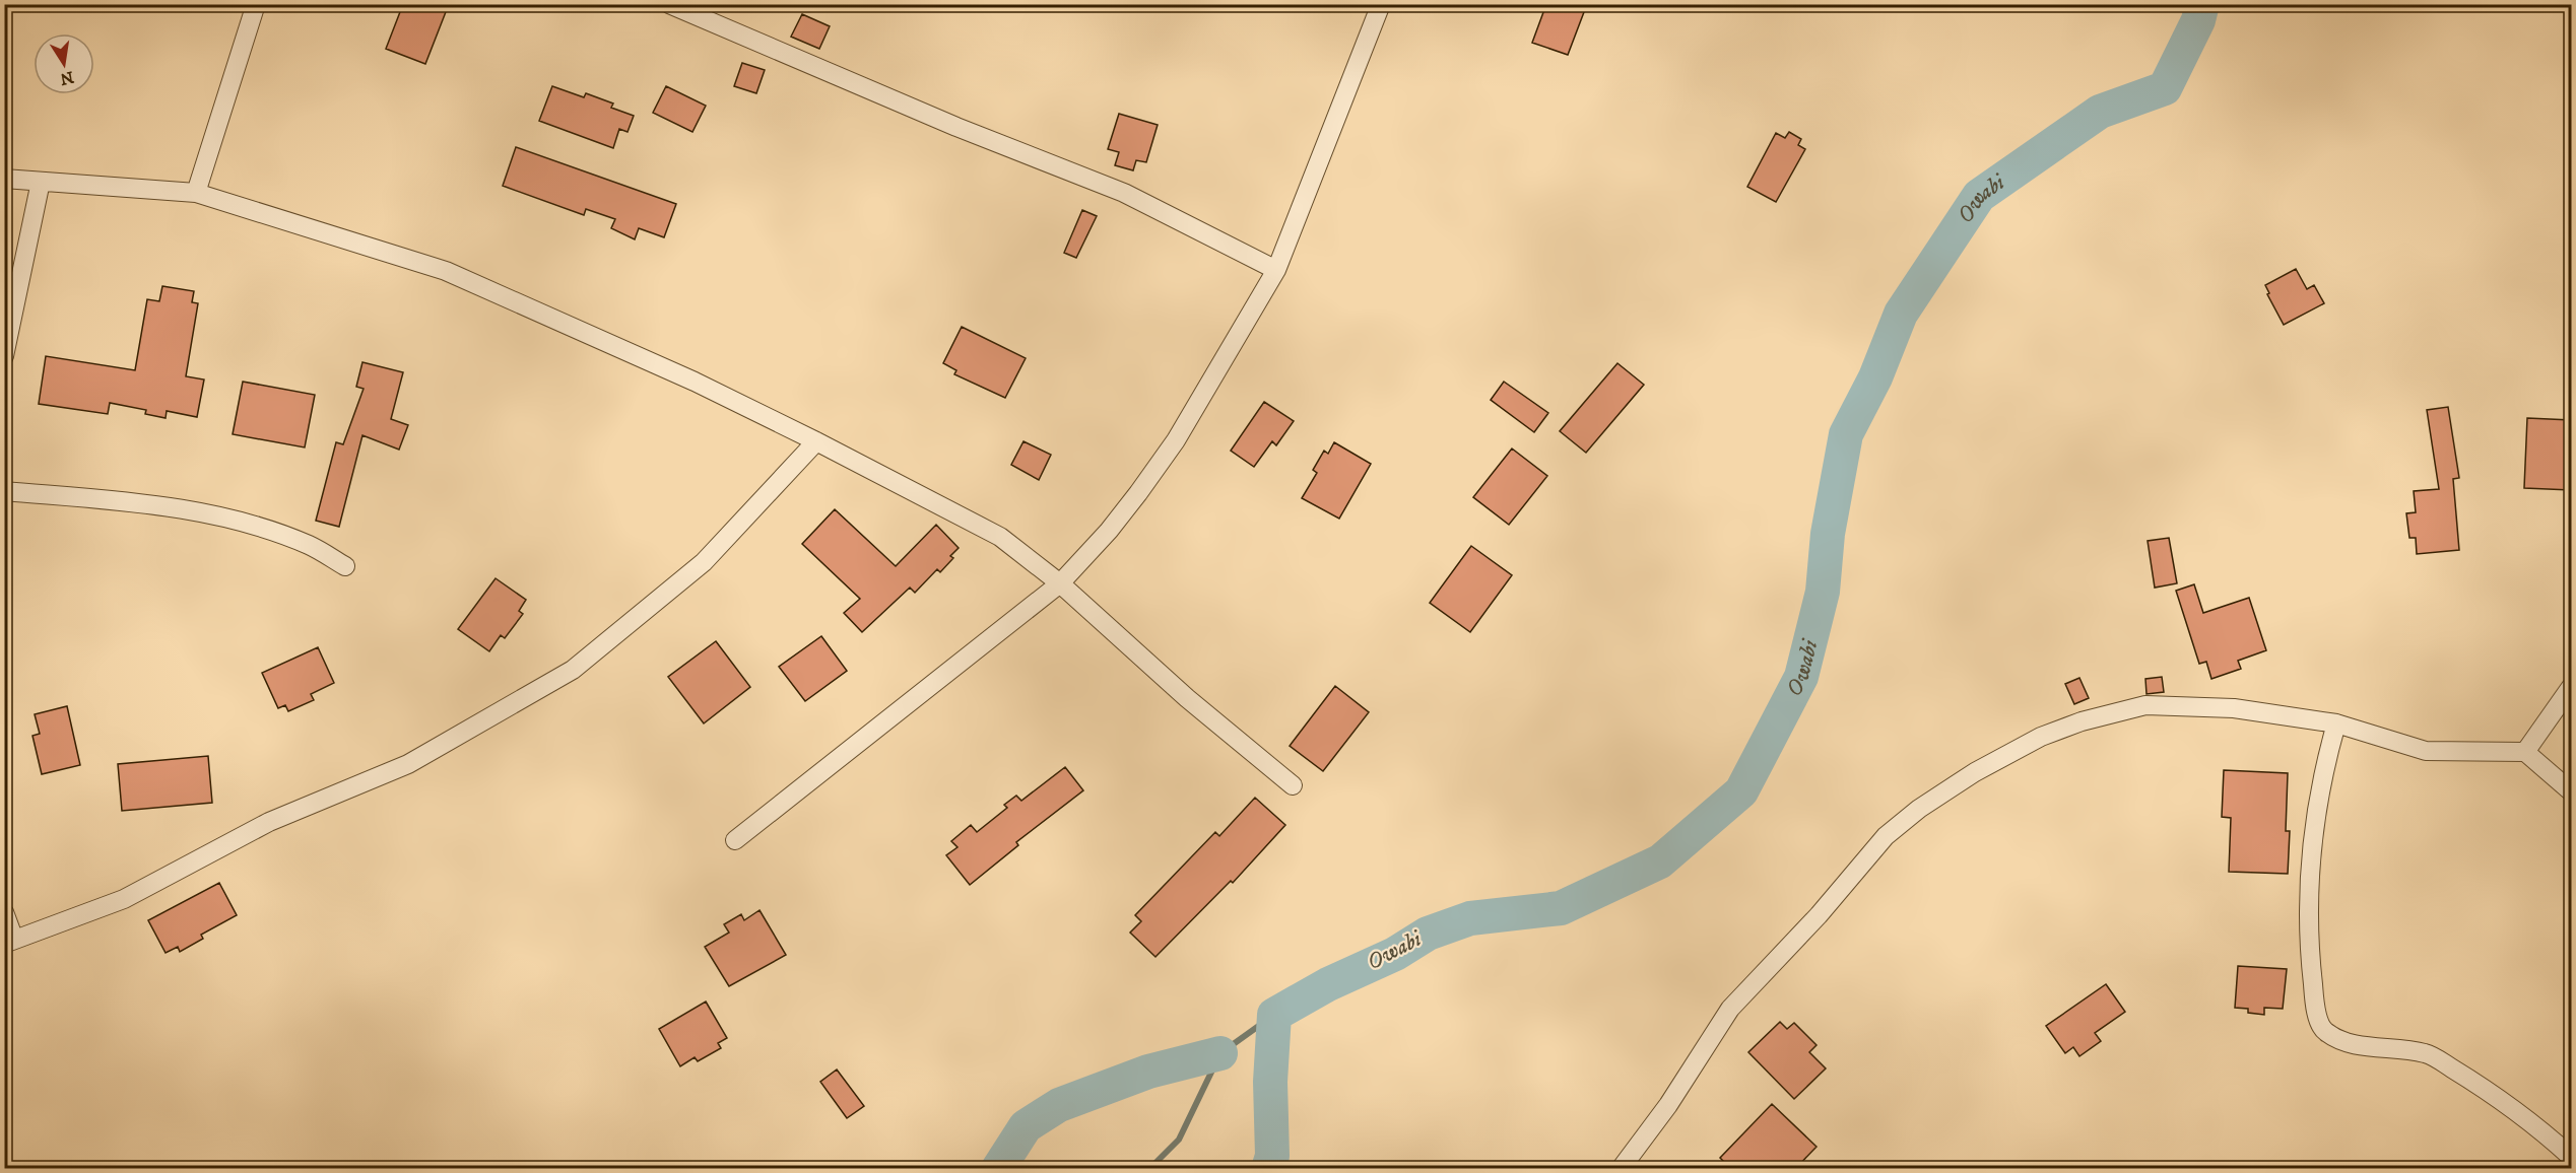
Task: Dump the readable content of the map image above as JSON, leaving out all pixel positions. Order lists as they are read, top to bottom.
{
  "water": ["Owabi"],
  "north": "bottom"
}
